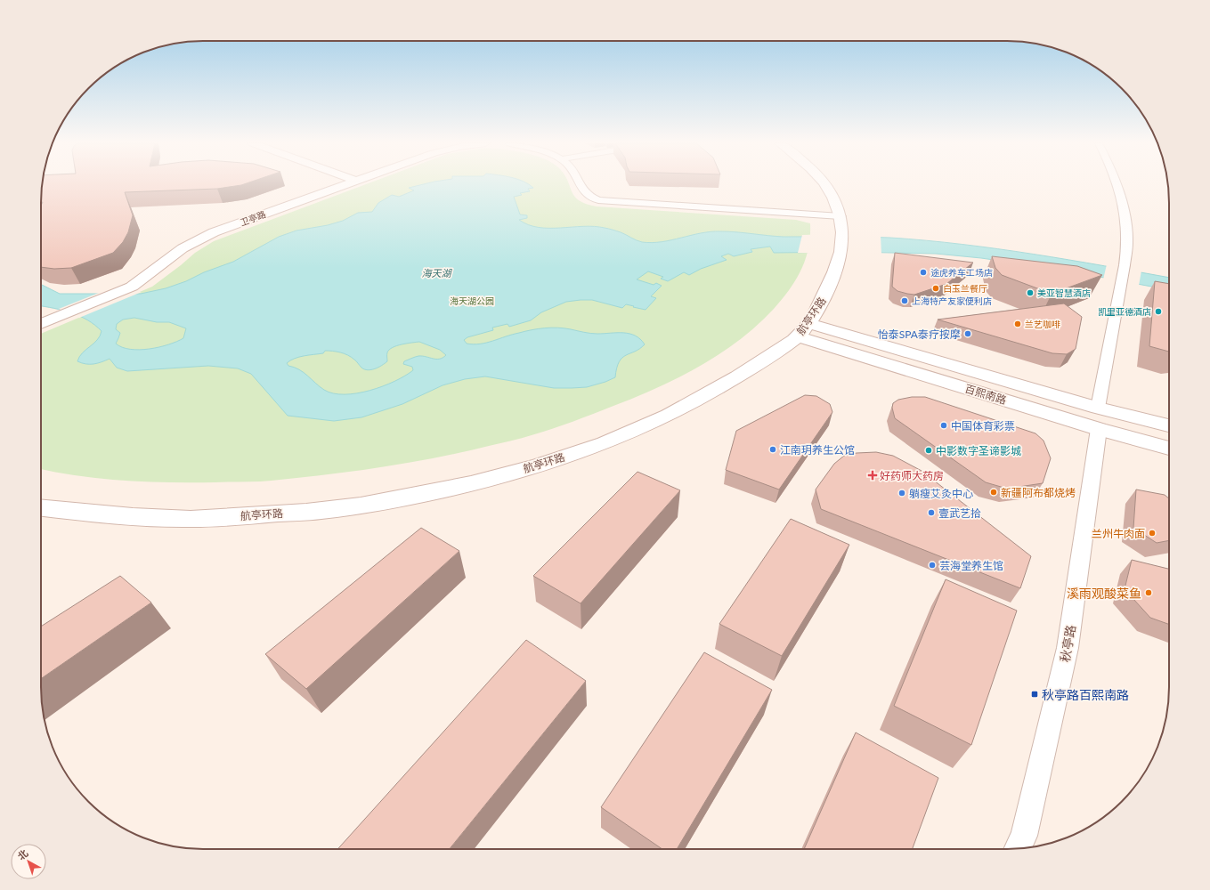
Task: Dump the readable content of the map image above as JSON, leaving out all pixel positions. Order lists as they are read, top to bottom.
{
  "streets": {
    "street": [
      "卫亭路",
      "航亭环路",
      "百熙南路",
      "秋亭路"
    ]
  },
  "crossings": [
    ["航亭环路", "百熙南路"],
    ["百熙南路", "秋亭路"]
  ],
  "water": ["海天湖"],
  "parks": ["海天湖公园"],
  "places": {
    "other": [
      "途虎养车工场店",
      "白玉兰餐厅",
      "美亚智慧酒店",
      "上海特产友家便利店",
      "凯里亚德酒店",
      "兰艺咖啡",
      "怡泰SPA泰疗按摩",
      "中国体育彩票",
      "江南玥养生公馆",
      "中影数字圣谛影城",
      "新疆阿布都烧烤",
      "躺瘦艾灸中心",
      "壹武艺拾",
      "兰州牛肉面",
      "芸海堂养生馆",
      "溪雨观酸菜鱼"
    ],
    "health": ["好药师大药房"],
    "transit": ["秋亭路百熙南路"]
  },
  "north": "top left"
}
